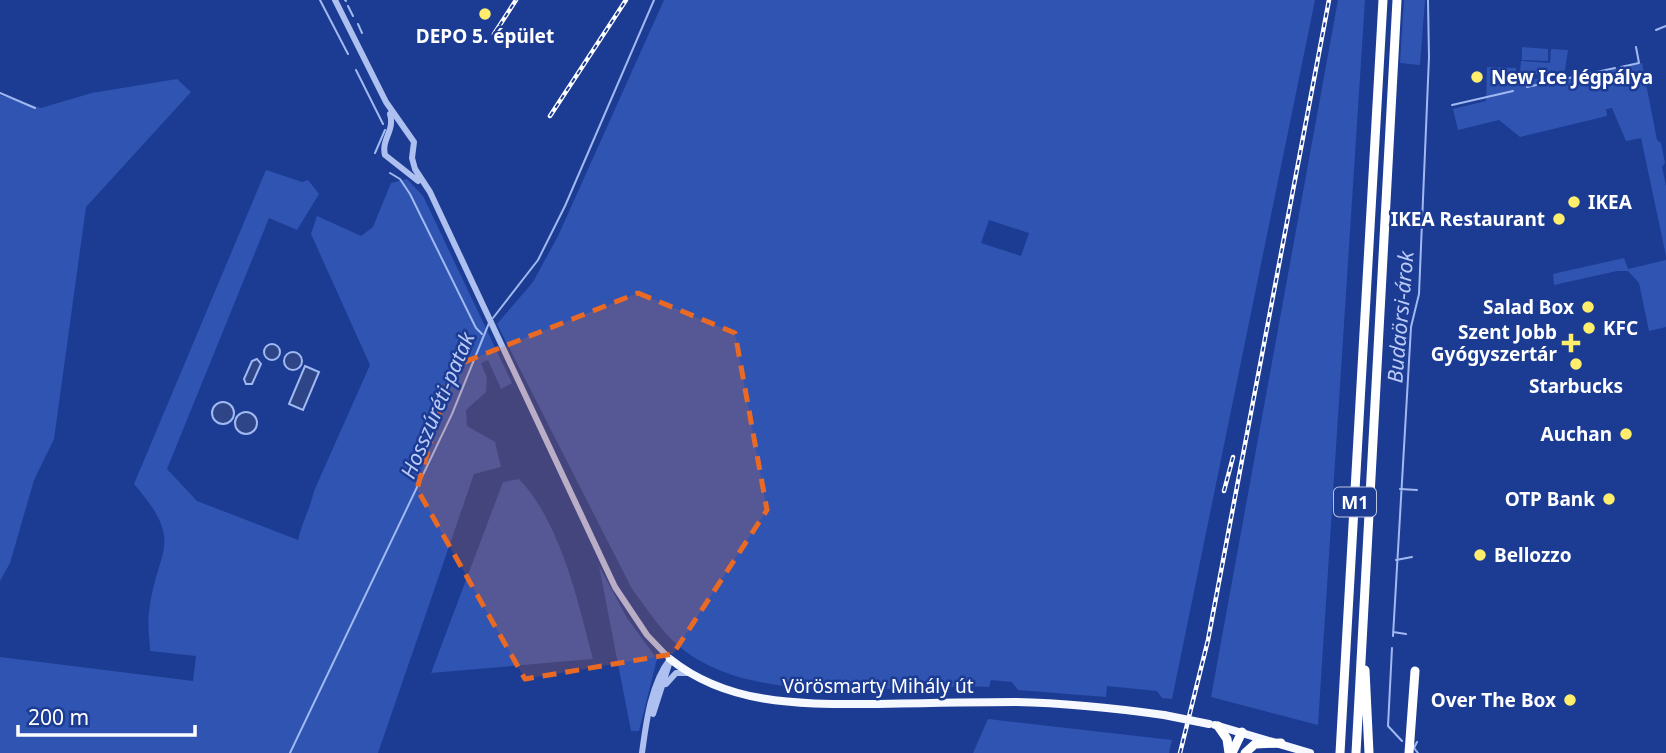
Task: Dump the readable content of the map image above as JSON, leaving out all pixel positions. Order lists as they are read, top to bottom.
{
  "streets": {
    "highway": ["M1"],
    "main road": ["Vörösmarty Mihály út"]
  },
  "water": ["Budaörsi-árok", "Hosszúréti-patak"],
  "places": {
    "other": [
      "DEPO 5. épület",
      "New Ice Jégpálya",
      "IKEA",
      "IKEA Restaurant",
      "Salad Box",
      "KFC",
      "Starbucks",
      "Auchan",
      "OTP Bank",
      "Bellozzo",
      "Over The Box"
    ],
    "health": ["Szent Jobb Gyógyszertár"]
  },
  "scale_bar": "200 m"
}
